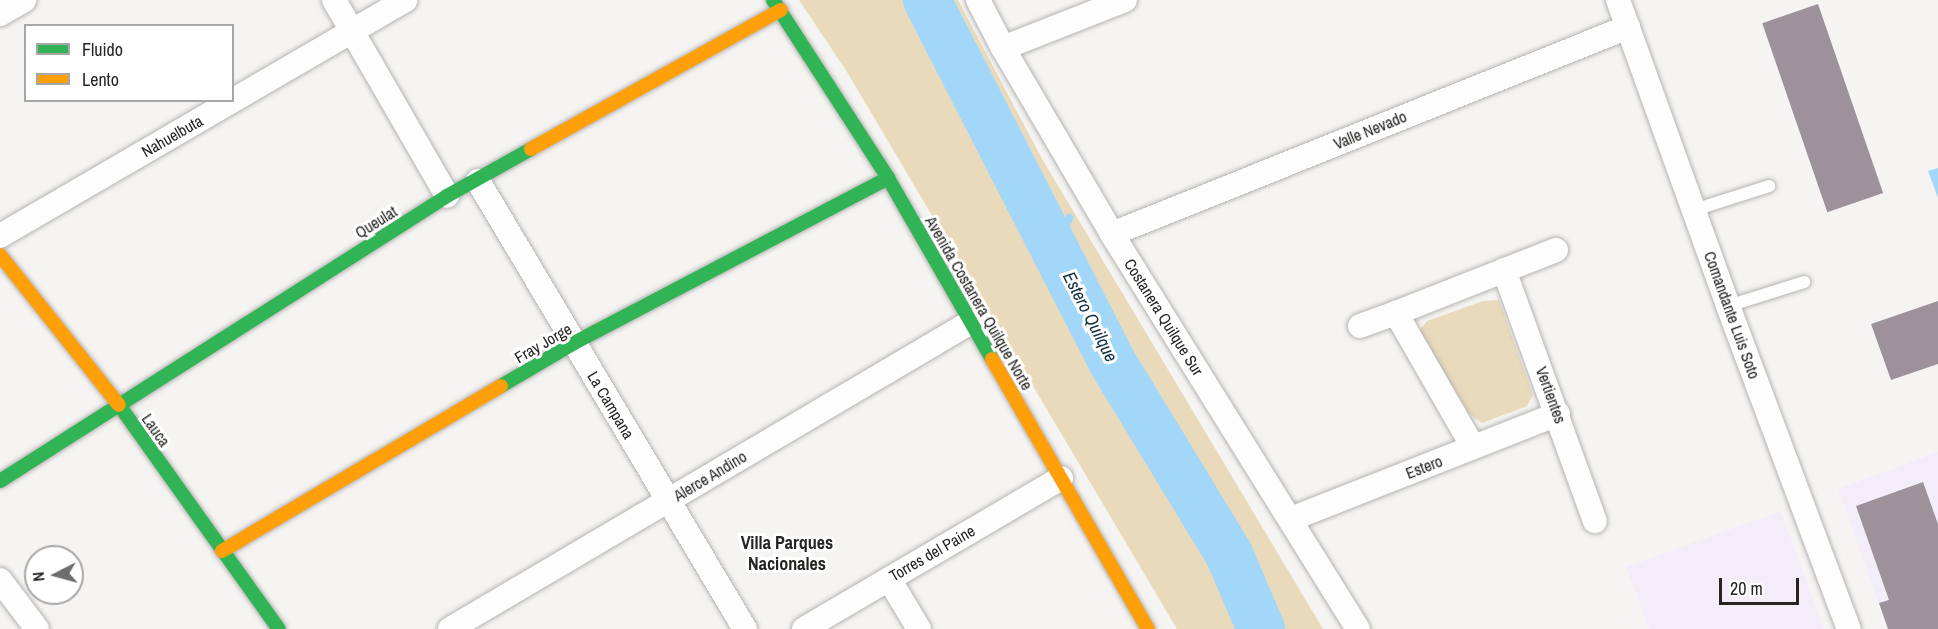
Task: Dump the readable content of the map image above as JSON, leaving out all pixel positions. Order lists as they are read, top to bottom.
{
  "streets": {
    "street": [
      "Valle Nevado",
      "Nahuelbuta",
      "Queulat",
      "Avenida Costanera Quilque Norte",
      "Comandante Luis Soto",
      "Costanera Quilque Sur",
      "Fray Jorge",
      "Vertientes",
      "La Campana",
      "Lauca",
      "Estero",
      "Alerce Andino",
      "Torres del Paine"
    ]
  },
  "crossings": [
    ["Valle Nevado", "Comandante Luis Soto"],
    ["Valle Nevado", "Costanera Quilque Sur"],
    ["Queulat", "Avenida Costanera Quilque Norte"],
    ["Queulat", "La Campana"],
    ["Queulat", "Lauca"],
    ["Avenida Costanera Quilque Norte", "Fray Jorge"],
    ["Avenida Costanera Quilque Norte", "Alerce Andino"],
    ["Avenida Costanera Quilque Norte", "Torres del Paine"],
    ["Costanera Quilque Sur", "Estero"],
    ["Fray Jorge", "La Campana"],
    ["Fray Jorge", "Lauca"],
    ["Vertientes", "Estero"],
    ["La Campana", "Alerce Andino"]
  ],
  "districts": ["Villa Parques Nacionales"],
  "water": ["Estero Quilque"],
  "legend": ["Fluido", "Lento"],
  "scale_bar": "20 m",
  "north": "left"
}
